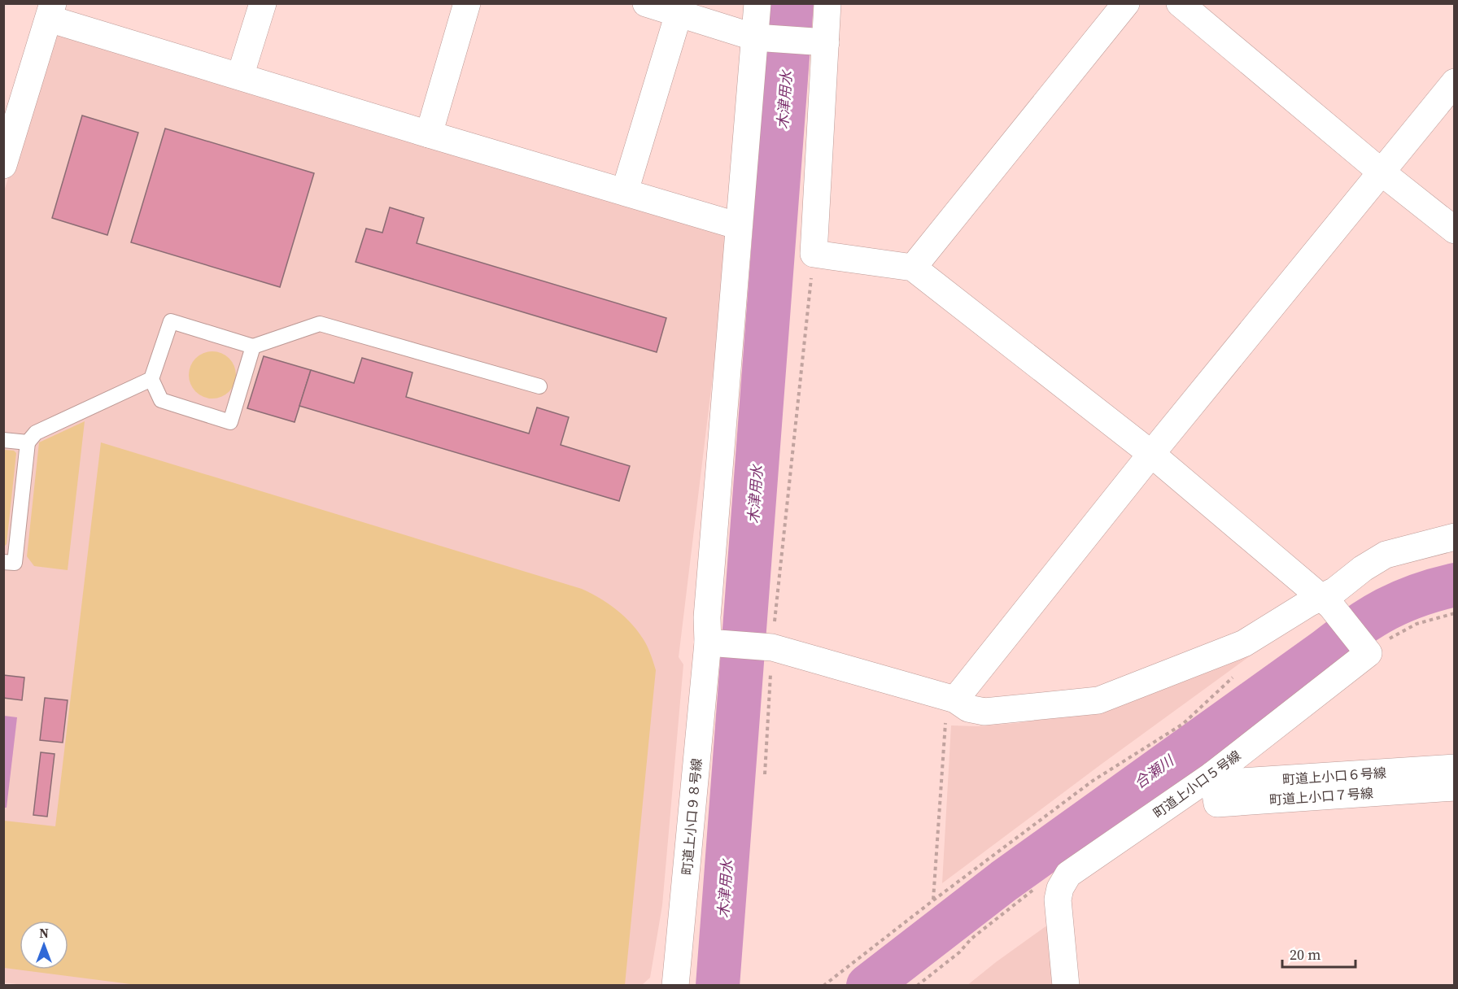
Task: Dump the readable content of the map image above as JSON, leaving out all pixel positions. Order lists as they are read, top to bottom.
{
  "streets": {
    "street": [
      "町道上小口６号線",
      "町道上小口５号線",
      "町道上小口７号線",
      "町道上小口９８号線"
    ]
  },
  "crossings": [
    ["町道上小口６号線", "町道上小口５号線"],
    ["町道上小口６号線", "町道上小口７号線"],
    ["町道上小口５号線", "町道上小口７号線"]
  ],
  "water": ["木津用水", "合瀬川"],
  "scale_bar": "20 m",
  "north": "top"
}
